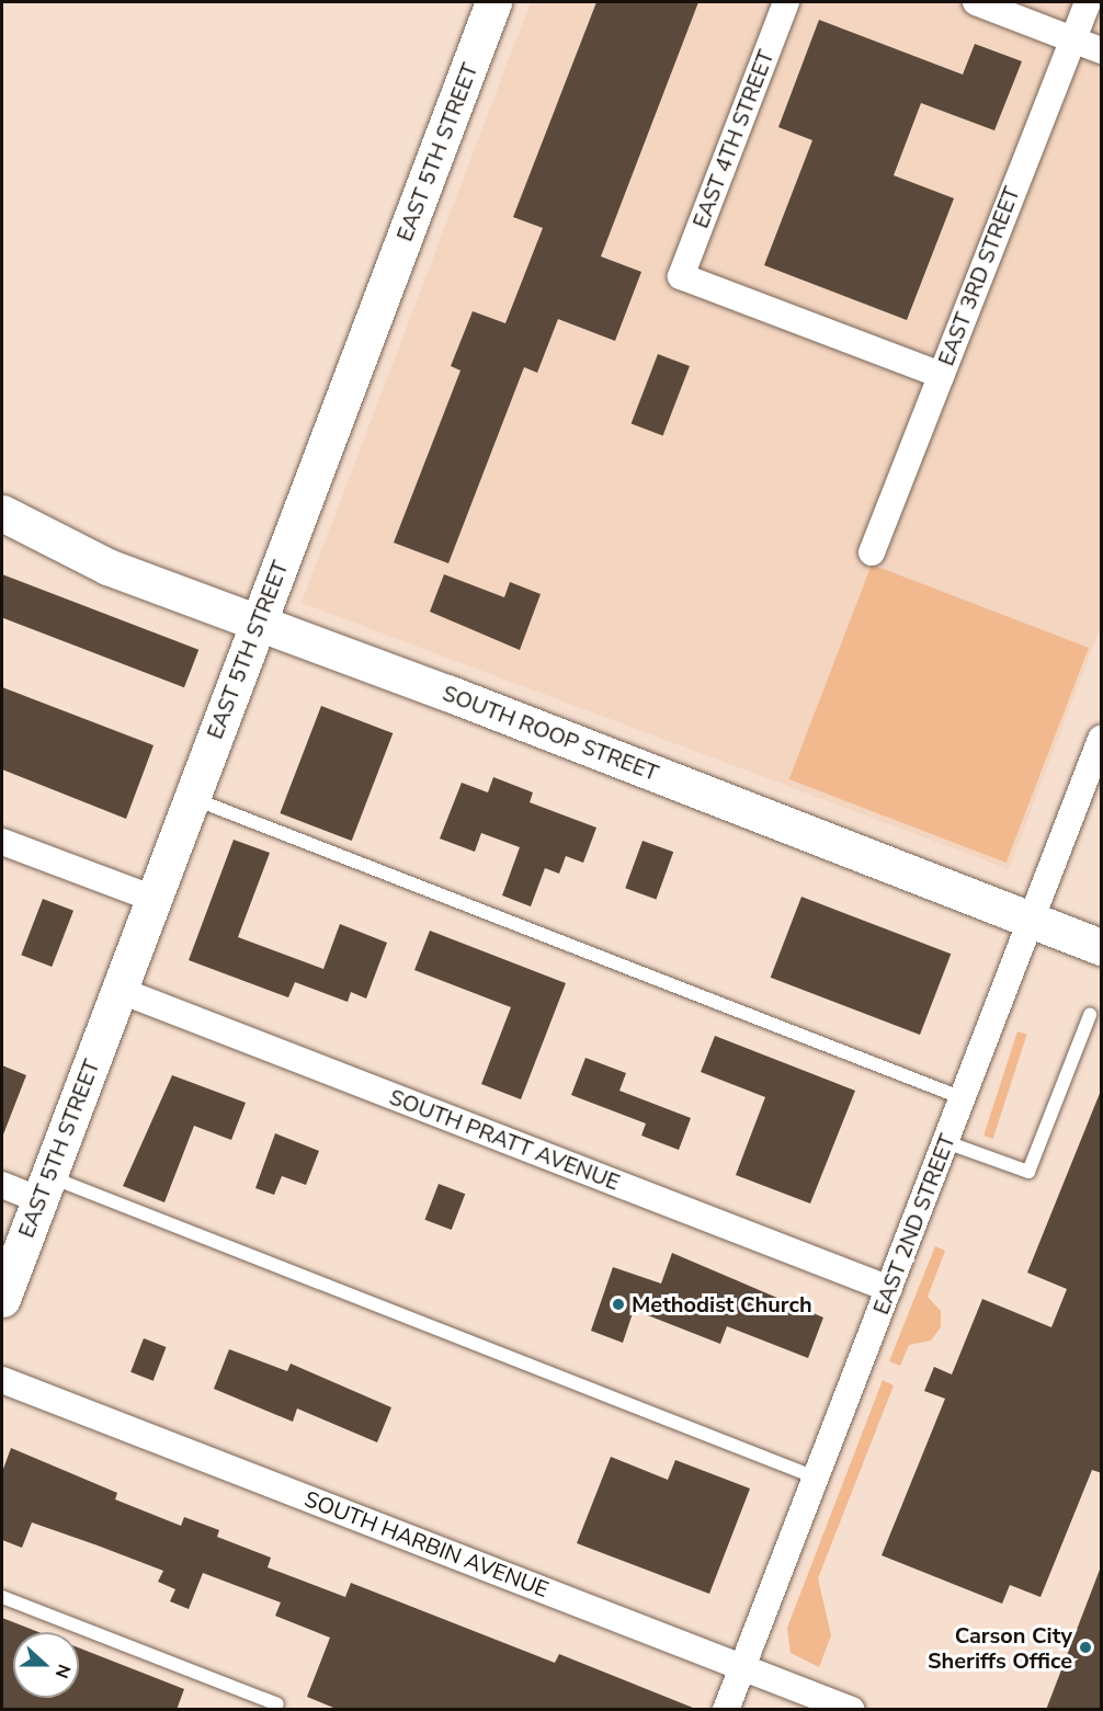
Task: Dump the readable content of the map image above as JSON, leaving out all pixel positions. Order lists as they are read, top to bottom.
{
  "streets": {
    "main road": ["EAST 5TH STREET", "SOUTH ROOP STREET"],
    "street": [
      "EAST 4TH STREET",
      "EAST 3RD STREET",
      "SOUTH PRATT AVENUE",
      "EAST 2ND STREET",
      "SOUTH HARBIN AVENUE"
    ]
  },
  "crossings": [
    ["EAST 4TH STREET", "EAST 3RD STREET"],
    ["EAST 5TH STREET", "SOUTH ROOP STREET"],
    ["EAST 5TH STREET", "SOUTH PRATT AVENUE"],
    ["SOUTH ROOP STREET", "EAST 2ND STREET"],
    ["SOUTH PRATT AVENUE", "EAST 2ND STREET"],
    ["EAST 2ND STREET", "SOUTH HARBIN AVENUE"]
  ],
  "places": ["Methodist Church", "Carson City Sheriffs Office"],
  "north": "right"
}
